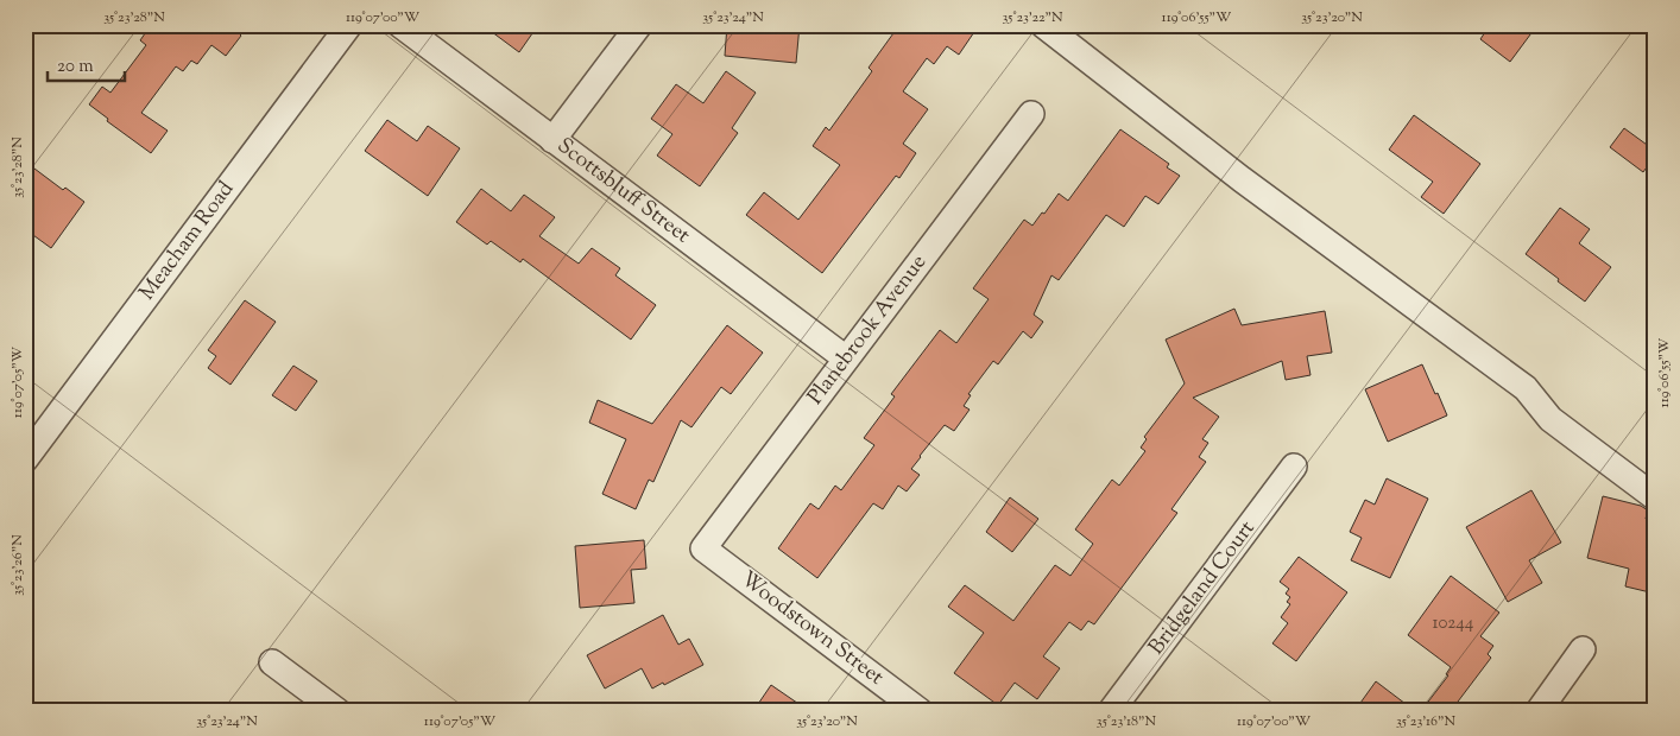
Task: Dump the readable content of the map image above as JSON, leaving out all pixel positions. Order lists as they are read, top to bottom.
{
  "streets": {
    "street": [
      "Scottsbluff Street",
      "Meacham Road",
      "Planebrook Avenue",
      "Bridgeland Court",
      "Woodstown Street"
    ]
  },
  "crossings": [
    ["Scottsbluff Street", "Planebrook Avenue"],
    ["Planebrook Avenue", "Woodstown Street"]
  ],
  "house_numbers": ["10244"],
  "scale_bar": "20 m",
  "coordinates": [
    "35°23'28\"N",
    "119°07'00\"W",
    "35°23'24\"N",
    "35°23'22\"N",
    "119°06'55\"W",
    "35°23'20\"N",
    "119°07'05\"W",
    "35°23'26\"N",
    "35°23'18\"N",
    "35°23'16\"N"
  ]
}
